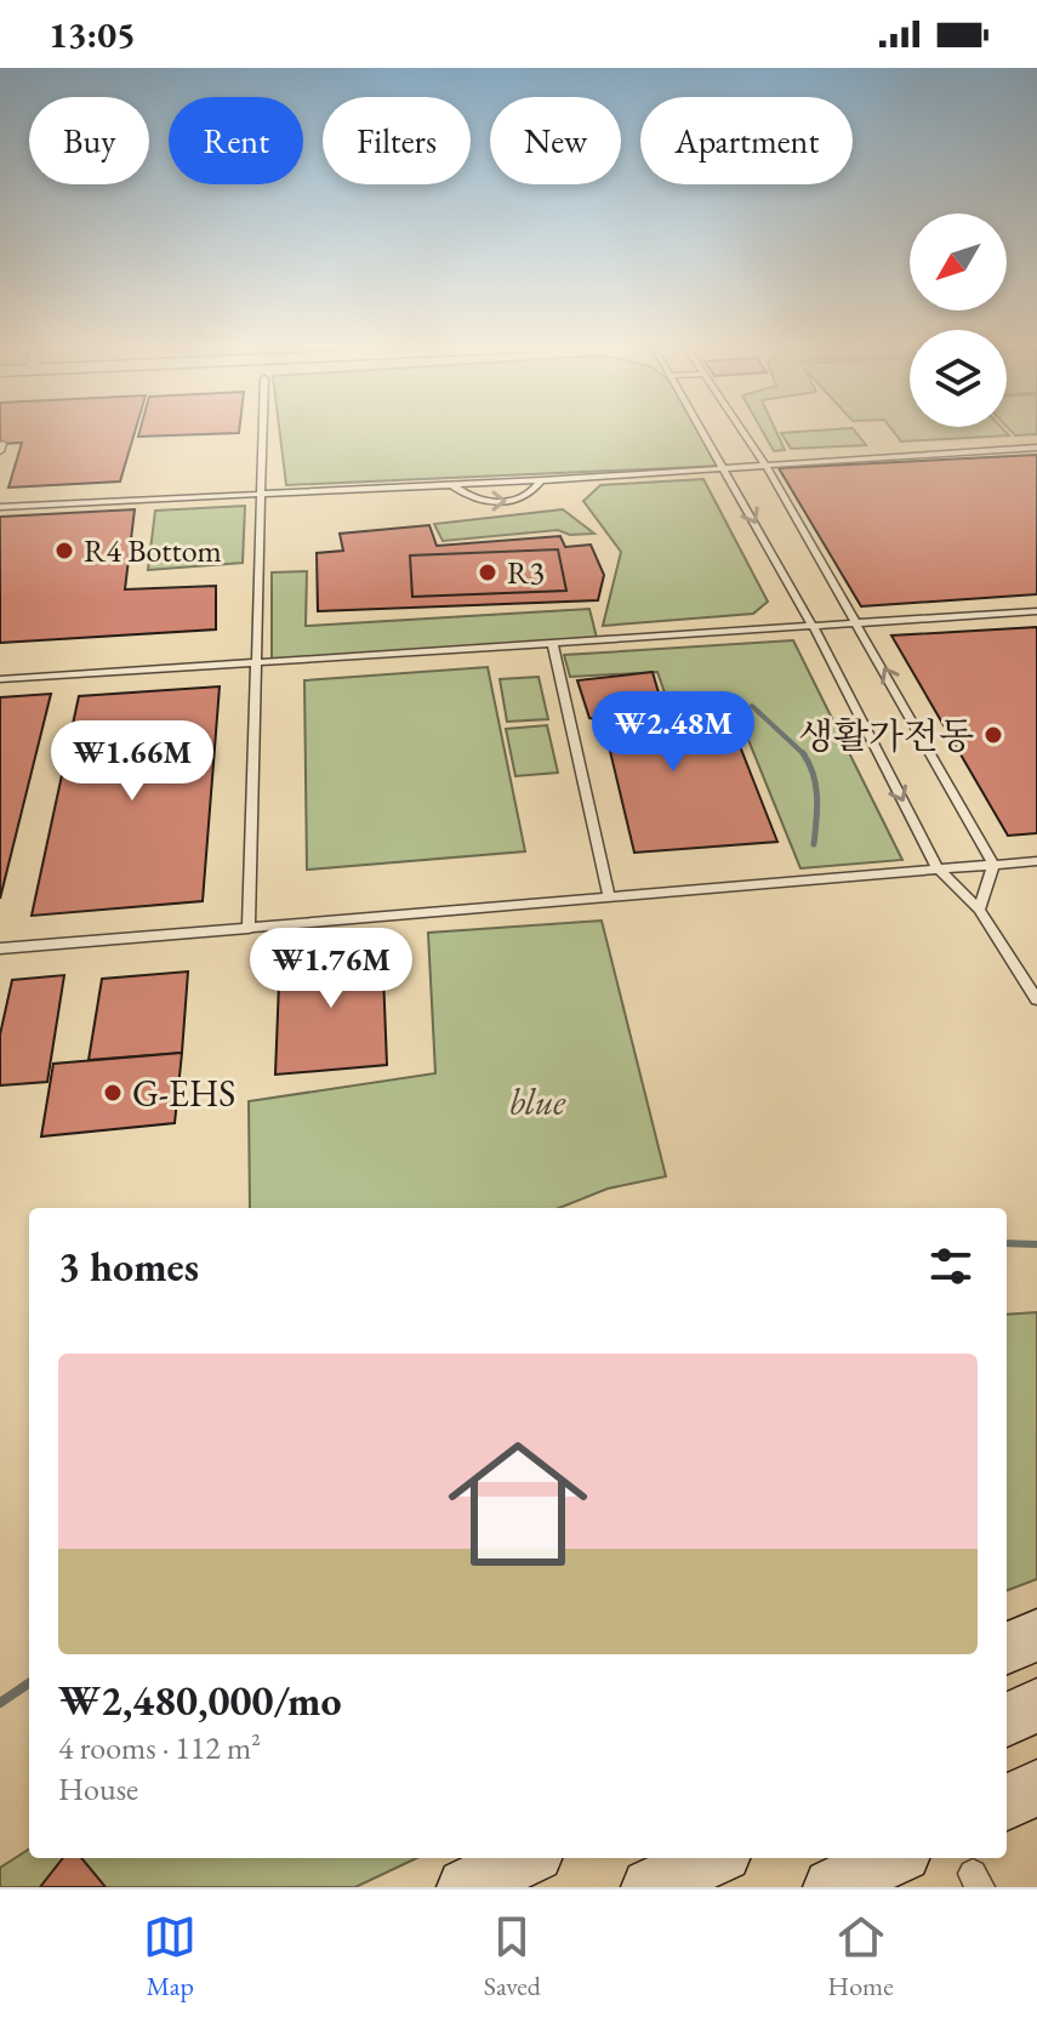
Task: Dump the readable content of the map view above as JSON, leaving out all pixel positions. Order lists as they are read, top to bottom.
{
  "parks": ["blue"],
  "places": [
    "R4 Bottom",
    "R3",
    "생활가전동",
    "G-EHS"
  ],
  "north": "bottom left",
  "page": {
    "status": "13:05",
    "chip": [
      "Buy",
      "Rent",
      "Filters",
      "New",
      "Apartment"
    ],
    "price": ["₩2.48M", "₩1.66M", "₩1.76M"],
    "heading": "3 homes",
    "list": [
      {
        "name": "₩2,480,000/mo",
        "note": "4 rooms · 112 m² · House"
      }
    ],
    "tabs": ["Map", "Saved", "Home"]
  }
}
